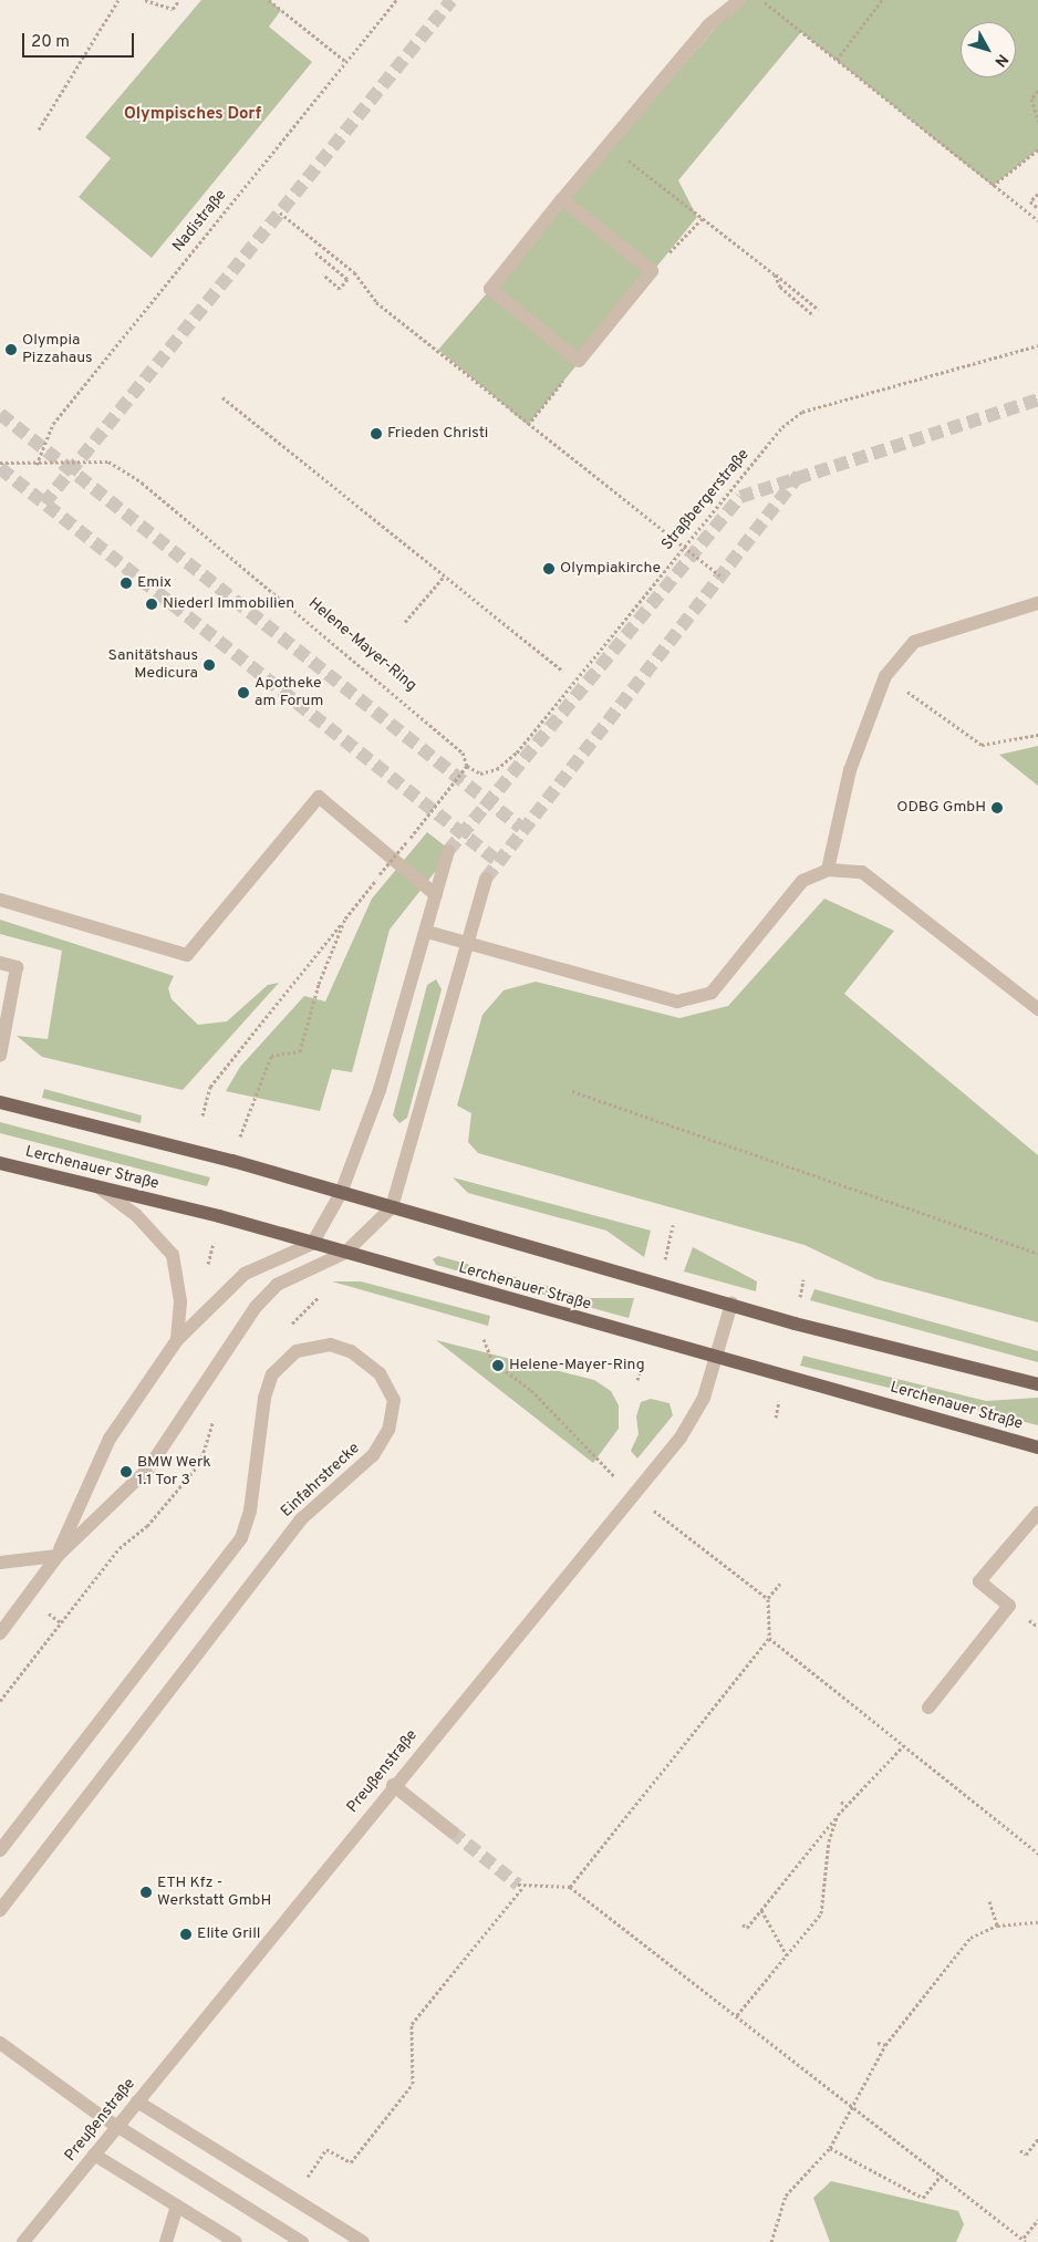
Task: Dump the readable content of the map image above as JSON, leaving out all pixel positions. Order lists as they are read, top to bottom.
{
  "streets": {
    "main road": ["Lerchenauer Straße"],
    "street": ["Einfahrstrecke", "Preußenstraße"],
    "path": ["Nadistraße", "Straßbergerstraße", "Helene-Mayer-Ring"]
  },
  "crossings": [
    ["Nadistraße", "Helene-Mayer-Ring"],
    ["Straßbergerstraße", "Helene-Mayer-Ring"],
    ["Lerchenauer Straße", "Preußenstraße"]
  ],
  "districts": ["Olympisches Dorf"],
  "places": [
    "Olympia Pizzahaus",
    "Frieden Christi",
    "Olympiakirche",
    "Emix",
    "Niederl Immobilien",
    "Sanitätshaus Medicura",
    "Apotheke am Forum",
    "ODBG GmbH",
    "Helene-Mayer-Ring",
    "BMW Werk 1.1 Tor 3",
    "ETH Kfz - Werkstatt GmbH",
    "Elite Grill"
  ],
  "scale_bar": "20 m",
  "north": "bottom right"
}
